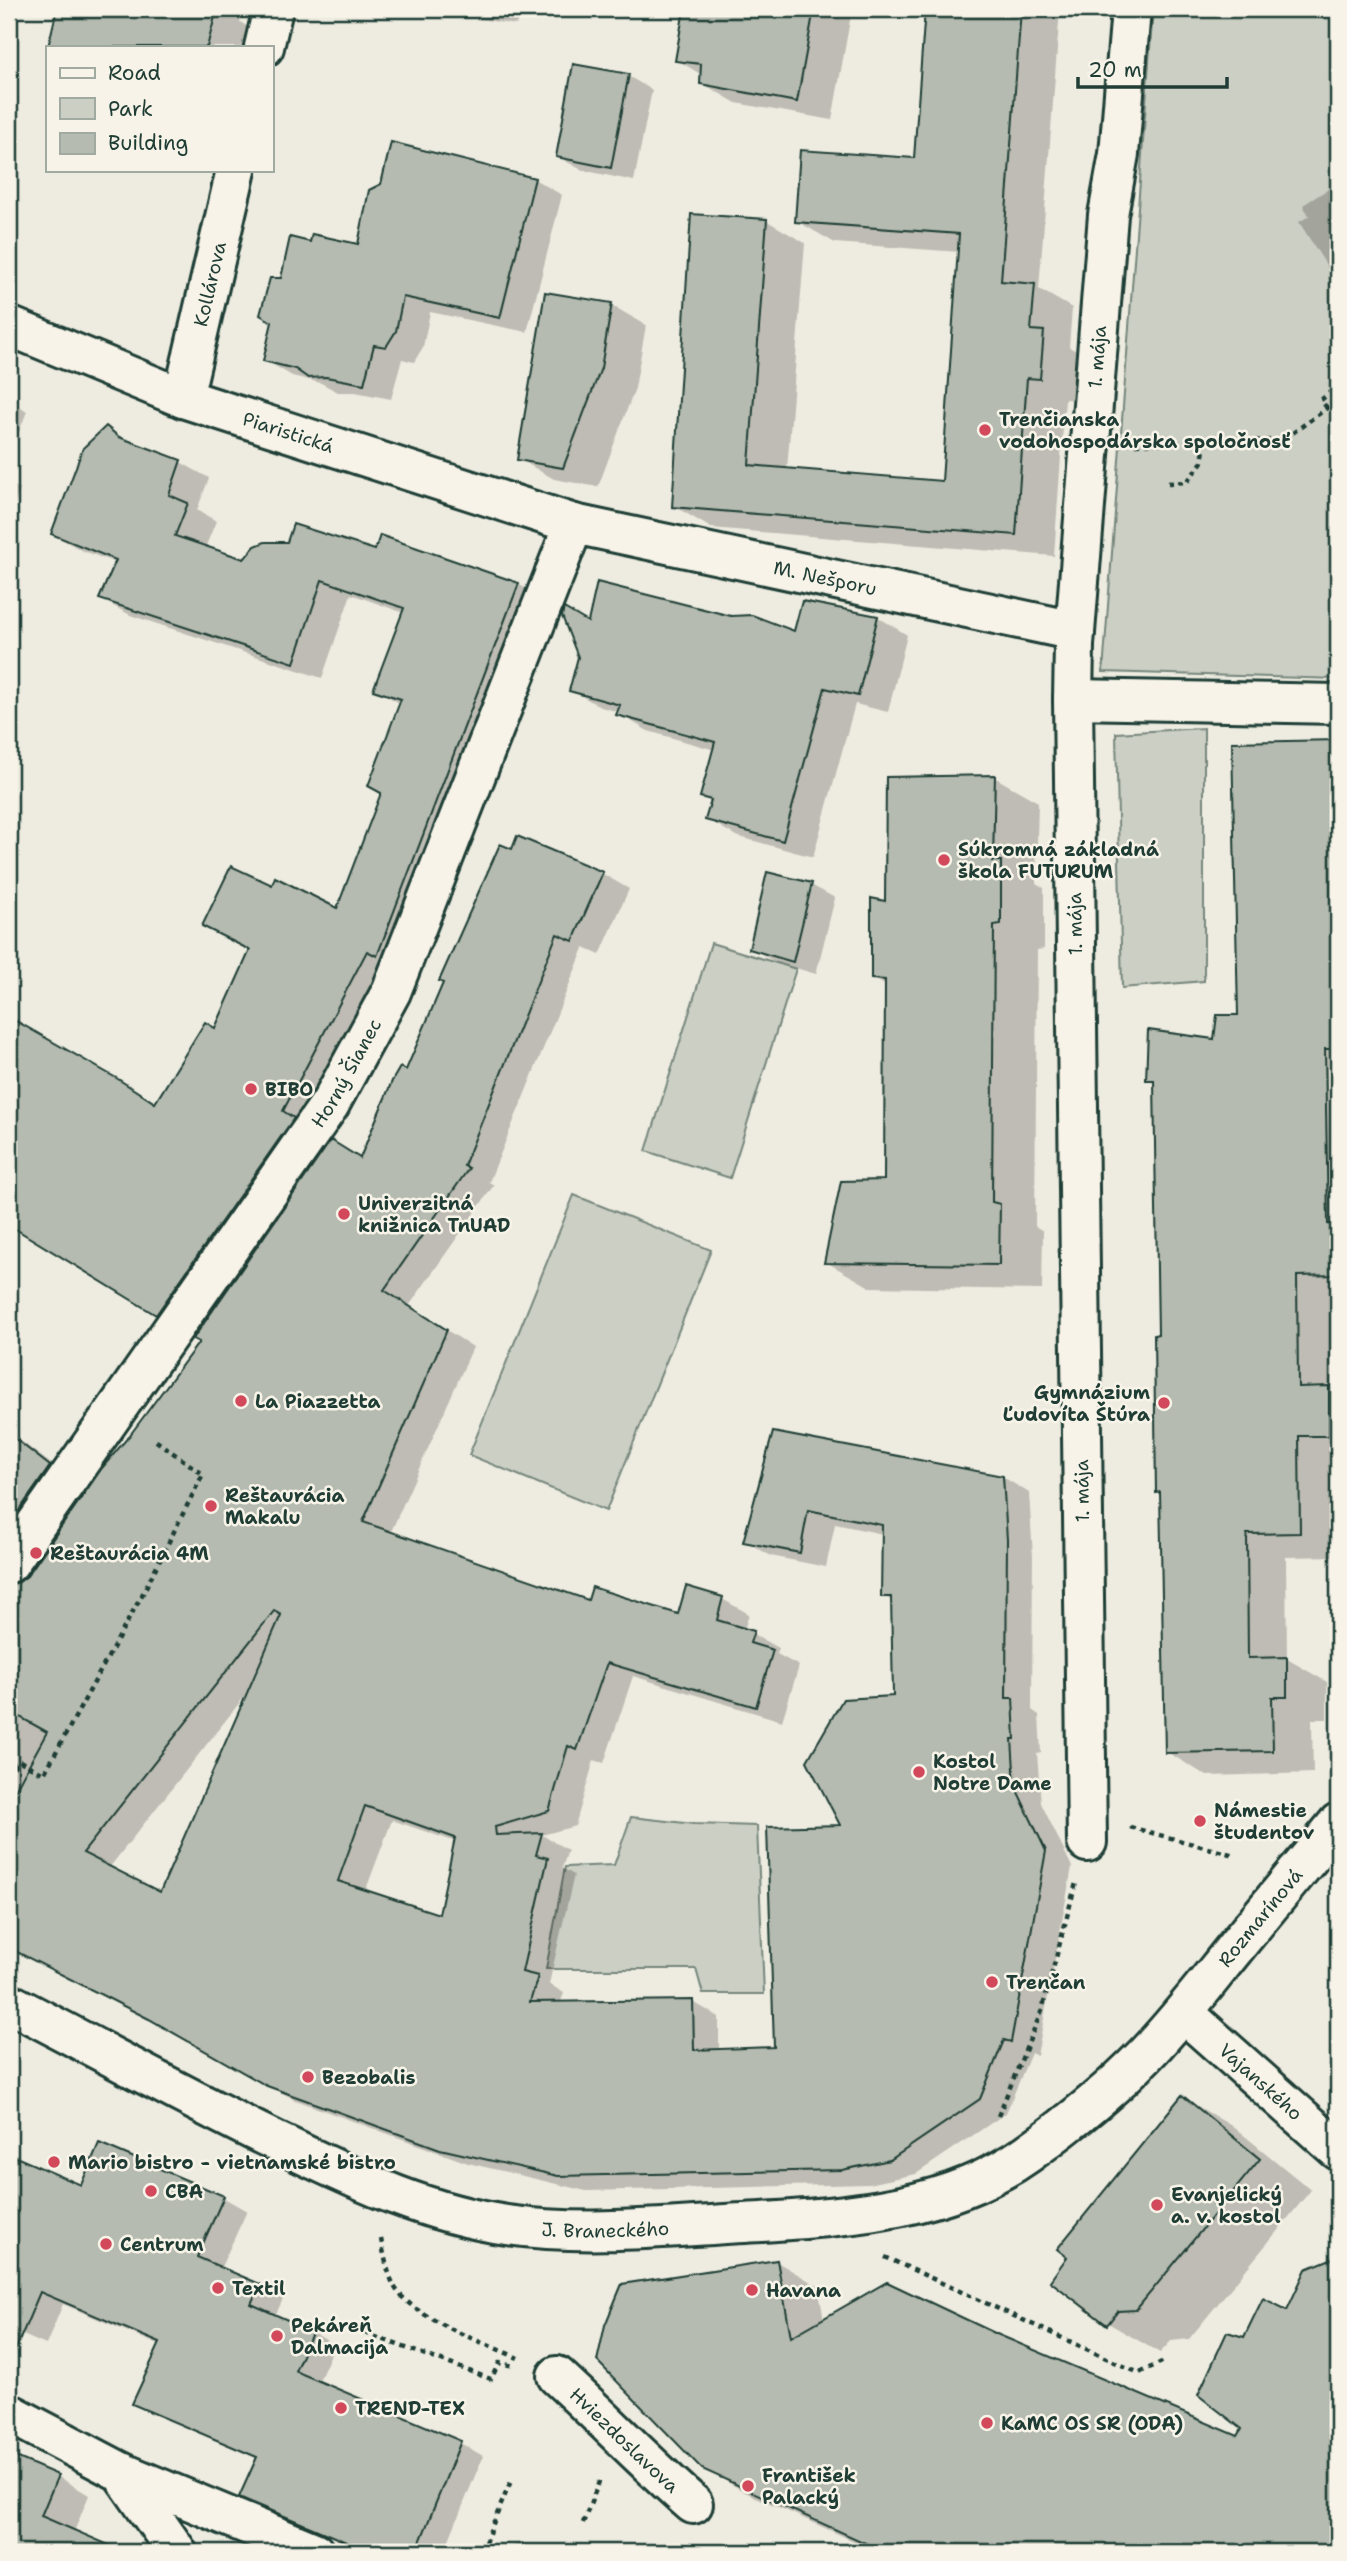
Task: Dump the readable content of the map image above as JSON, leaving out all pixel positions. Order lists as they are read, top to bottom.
{
  "streets": {
    "street": [
      "Kollárova",
      "1. mája",
      "Piaristická",
      "M. Nešporu",
      "Horný Šianec",
      "Rozmarínová",
      "Vajanského",
      "J. Braneckého",
      "Hviezdoslavova"
    ]
  },
  "crossings": [
    ["Kollárova", "Piaristická"],
    ["1. mája", "M. Nešporu"],
    ["Piaristická", "M. Nešporu"],
    ["Piaristická", "Horný Šianec"],
    ["M. Nešporu", "Horný Šianec"],
    ["Rozmarínová", "Vajanského"],
    ["Rozmarínová", "J. Braneckého"],
    ["Vajanského", "J. Braneckého"]
  ],
  "places": [
    "Trenčianska vodohospodárska spoločnosť",
    "Súkromná základná škola FUTURUM",
    "BIBO",
    "Univerzitná knižnica TnUAD",
    "La Piazzetta",
    "Gymnázium Ľudovíta Štúra",
    "Reštaurácia Makalu",
    "Reštaurácia 4M",
    "Kostol Notre Dame",
    "Námestie študentov",
    "Trenčan",
    "Bezobalis",
    "Mario bistro - vietnamské bistro",
    "CBA",
    "Evanjelický a. v. kostol",
    "Centrum",
    "Textil",
    "Havana",
    "Pekáreň Dalmacija",
    "TREND-TEX",
    "KaMC OS SR (ODA)",
    "František Palacký"
  ],
  "legend": ["Road", "Park", "Building"],
  "scale_bar": "20 m"
}
